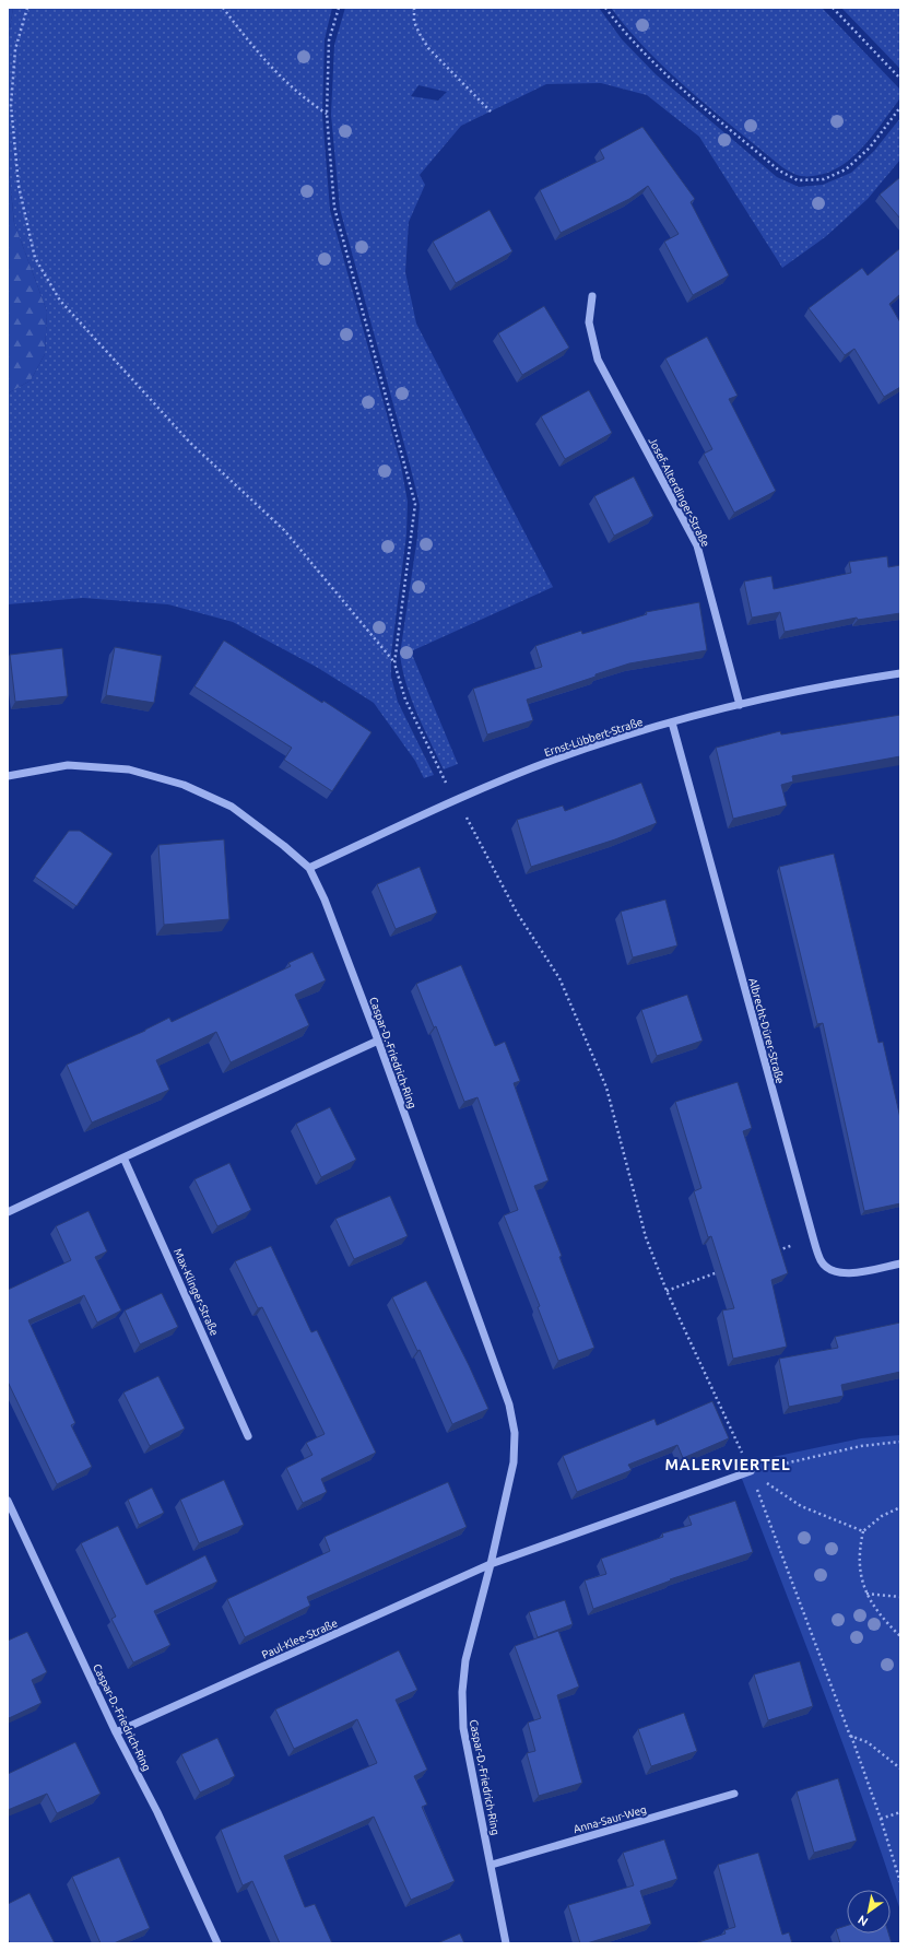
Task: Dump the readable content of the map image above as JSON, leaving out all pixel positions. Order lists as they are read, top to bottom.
{
  "streets": {
    "street": [
      "Josef-Alterdinger-Straße",
      "Ernst-Lübbert-Straße",
      "Albrecht-Dürer-Straße",
      "Caspar-D.-Friedrich-Ring",
      "Max-Klinger-Straße",
      "Paul-Klee-Straße",
      "Anna-Saur-Weg"
    ]
  },
  "crossings": [
    ["Josef-Alterdinger-Straße", "Ernst-Lübbert-Straße"],
    ["Ernst-Lübbert-Straße", "Albrecht-Dürer-Straße"],
    ["Ernst-Lübbert-Straße", "Caspar-D.-Friedrich-Ring"],
    ["Caspar-D.-Friedrich-Ring", "Paul-Klee-Straße"],
    ["Caspar-D.-Friedrich-Ring", "Anna-Saur-Weg"]
  ],
  "districts": ["MALERVIERTEL"],
  "north": "bottom left"
}
